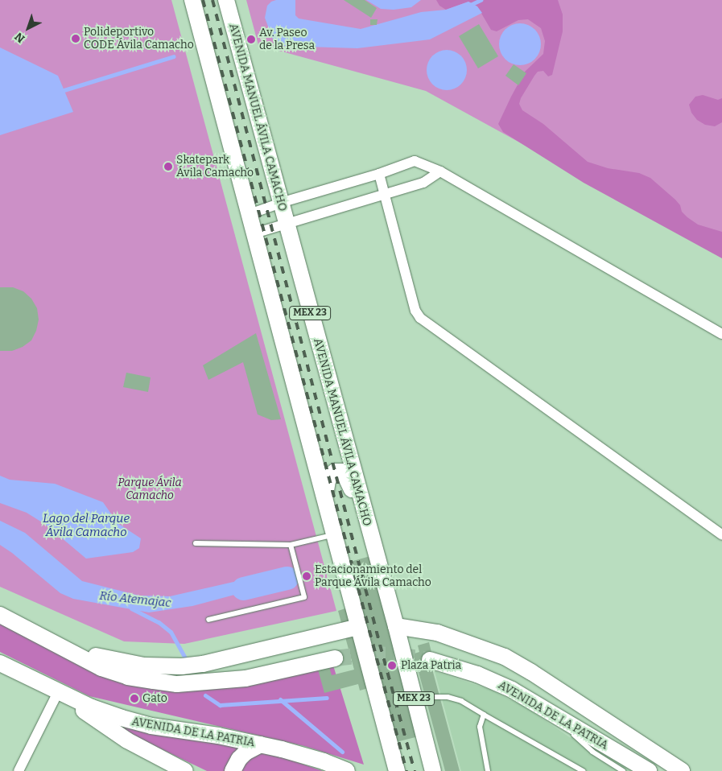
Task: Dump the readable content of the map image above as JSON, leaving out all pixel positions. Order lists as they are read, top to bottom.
{
  "streets": {
    "main road": ["AVENIDA MANUEL ÁVILA CAMACHO", "MEX 23", "AVENIDA DE LA PATRIA"]
  },
  "water": ["Lago del Parque Ávila Camacho", "Río Atemajac"],
  "parks": ["Parque Ávila Camacho"],
  "places": [
    "Polideportivo CODE Ávila Camacho",
    "Av. Paseo de la Presa",
    "Skatepark Ávila Camacho",
    "Estacionamiento del Parque Ávila Camacho",
    "Plaza Patria",
    "Gato"
  ],
  "north": "bottom left"
}
